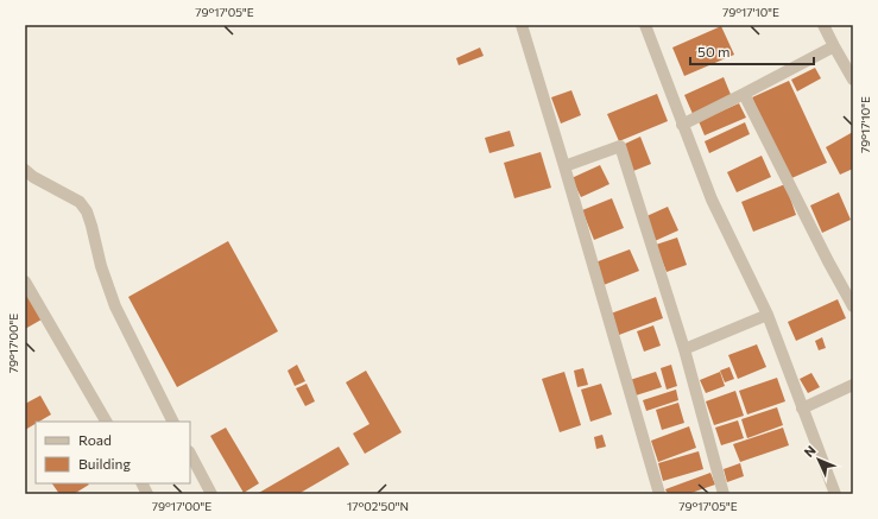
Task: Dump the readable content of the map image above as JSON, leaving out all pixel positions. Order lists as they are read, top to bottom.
{
  "legend": ["Road", "Building"],
  "scale_bar": "50 m",
  "north": "top left",
  "coordinates": [
    "79°17'05\"E",
    "79°17'10\"E",
    "79°17'00\"E",
    "17°02'50\"N"
  ]
}
